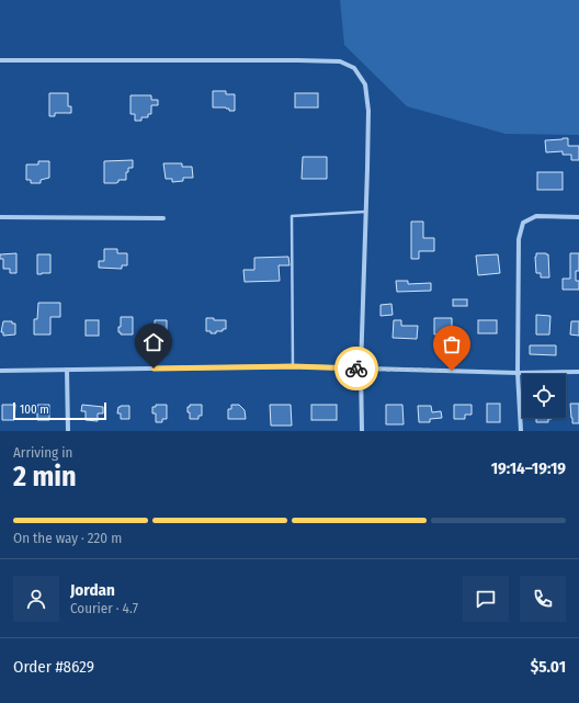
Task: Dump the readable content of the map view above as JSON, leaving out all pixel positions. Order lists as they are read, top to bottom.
{
  "scale_bar": "100 m",
  "page": {
    "scale": "100 m",
    "heading": ["2 min", "Arriving in", "19:14–19:19"],
    "panel": [
      "Jordan",
      "Courier · 4.7",
      "Order #8629",
      "$5.01"
    ],
    "bar": "On the way · 220 m"
  }
}
